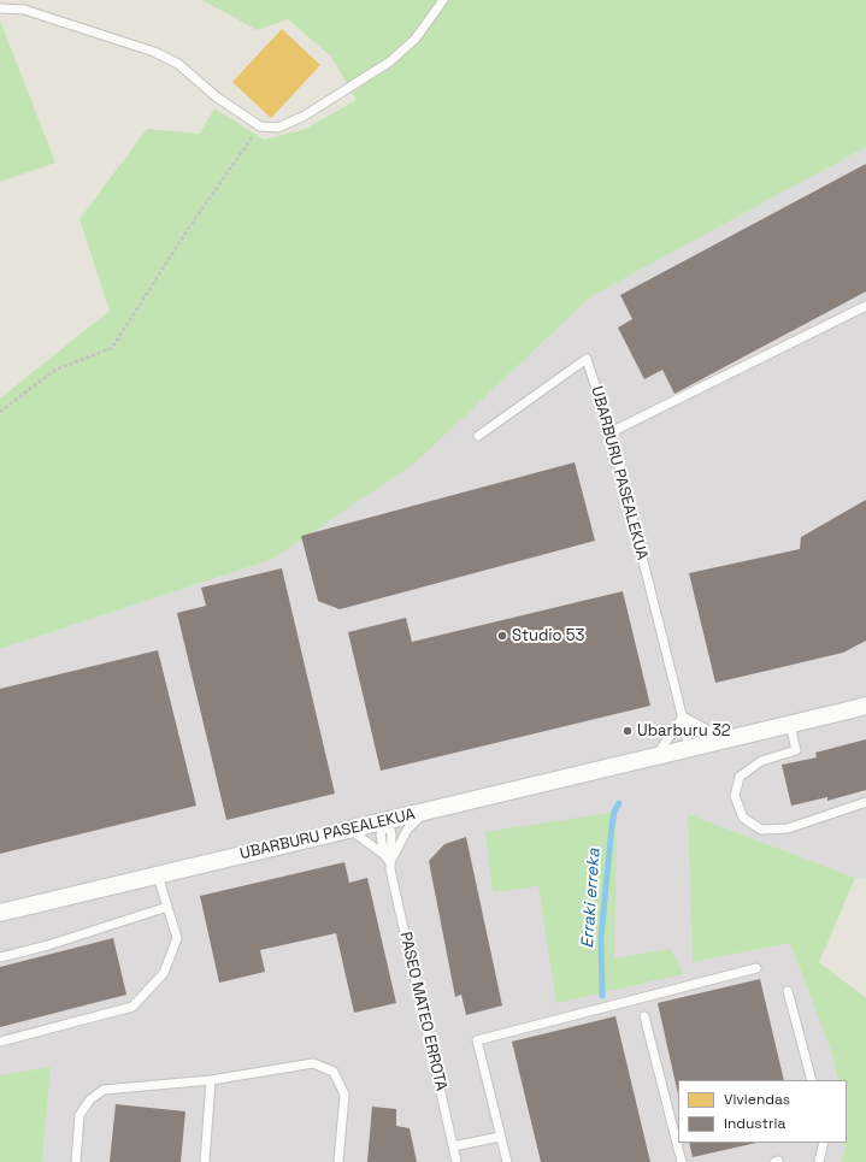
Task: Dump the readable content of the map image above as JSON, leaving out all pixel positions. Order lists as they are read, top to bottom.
{
  "streets": {
    "street": ["UBARBURU PASEALEKUA"],
    "lane": ["PASEO MATEO ERROTA"]
  },
  "crossings": [
    ["UBARBURU PASEALEKUA", "PASEO MATEO ERROTA"]
  ],
  "water": ["Erraki erreka"],
  "places": ["Studio 53", "Ubarburu 32"],
  "legend": ["Viviendas", "Industria"]
}
